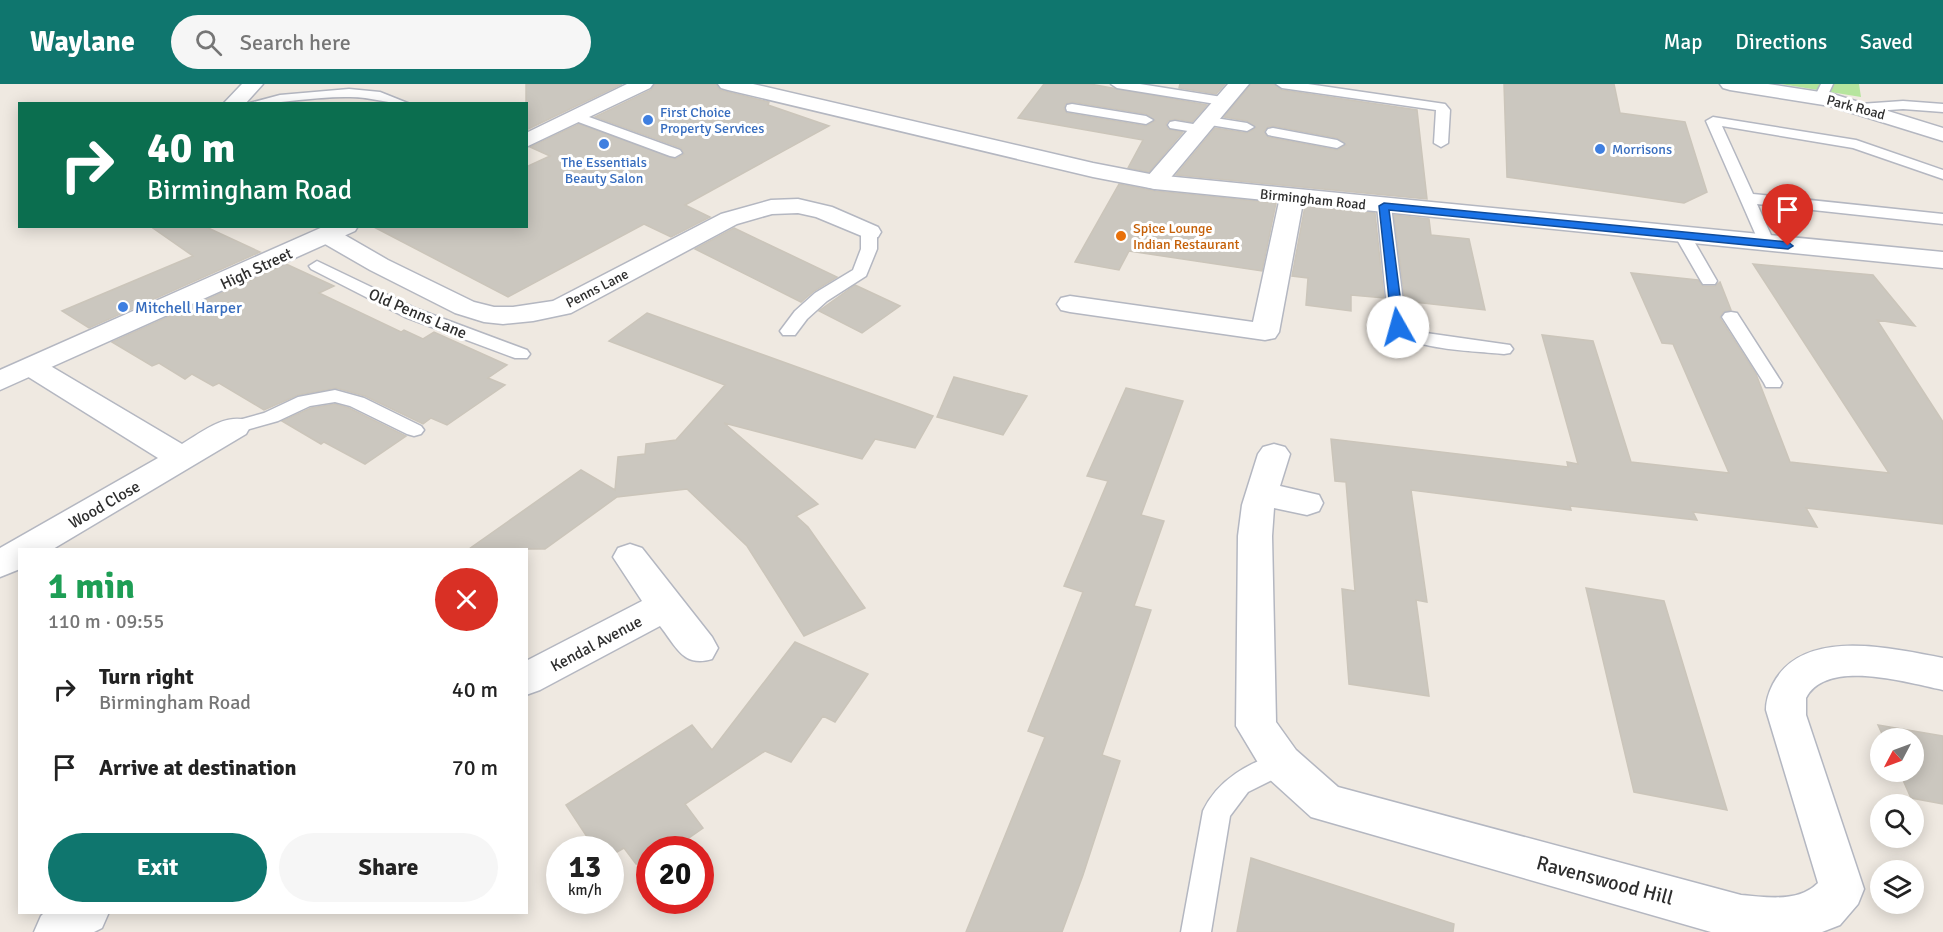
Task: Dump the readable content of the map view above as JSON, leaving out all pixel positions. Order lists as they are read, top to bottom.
{
  "streets": {
    "street": [
      "Park Road",
      "Birmingham Road",
      "High Street",
      "Penns Lane",
      "Wood Close",
      "Kendal Avenue",
      "Ravenswood Hill"
    ],
    "lane": ["Old Penns Lane"]
  },
  "crossings": [
    ["High Street", "Penns Lane"]
  ],
  "places": [
    "First Choice Property Services",
    "The Essentials Beauty Salon",
    "Morrisons",
    "Spice Lounge Indian Restaurant",
    "Mitchell Harper"
  ],
  "north": "bottom left",
  "page": {
    "header": "Waylane",
    "search": "Search here",
    "nav": ["Map", "Directions", "Saved"],
    "turn": ["40 m", "Birmingham Road"],
    "heading": ["1 min", "110 m · 09:55"],
    "list": [
      {
        "name": "Turn right",
        "note": "Birmingham Road",
        "value": "40 m"
      },
      {
        "name": "Arrive at destination",
        "value": "70 m"
      }
    ],
    "buttons": ["Exit", "Share"],
    "speed": "13 km/h",
    "limit": "20"
  }
}
